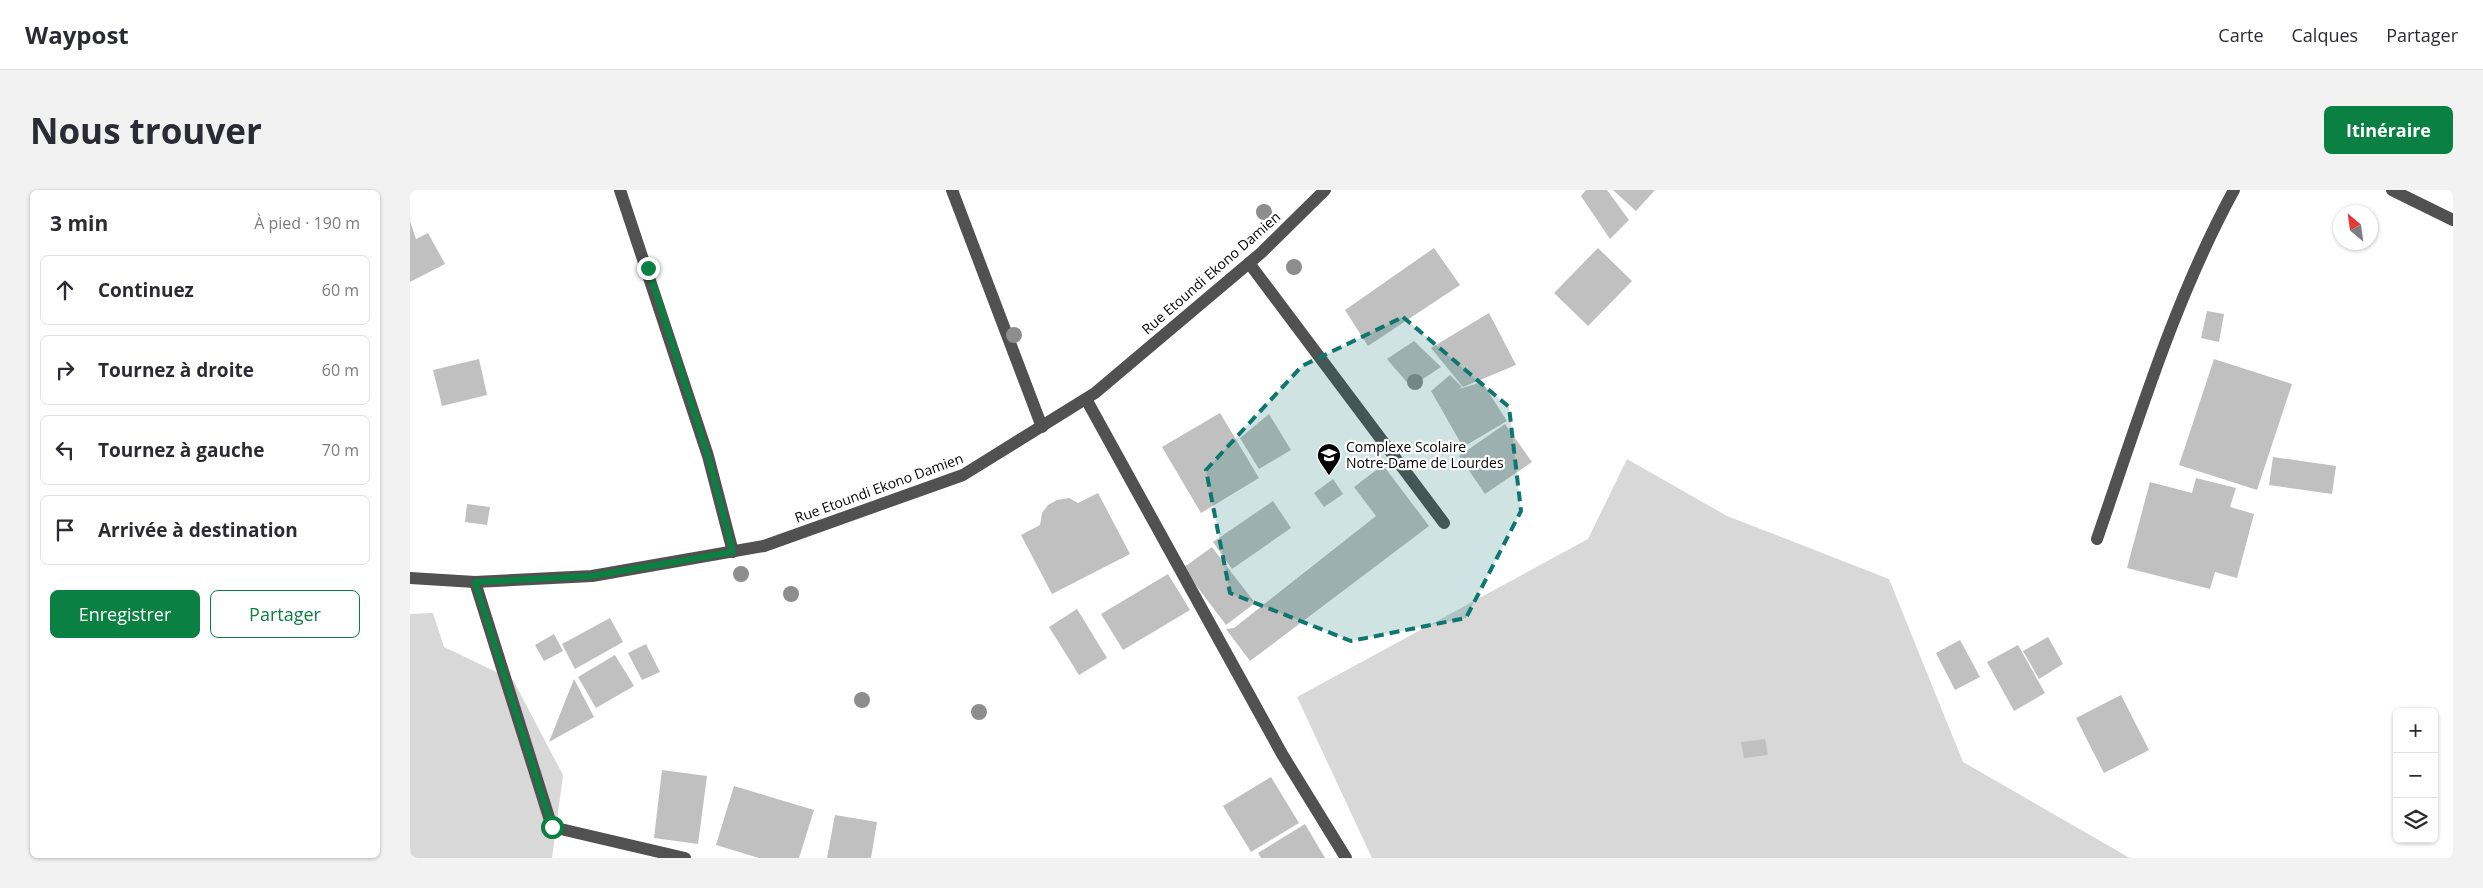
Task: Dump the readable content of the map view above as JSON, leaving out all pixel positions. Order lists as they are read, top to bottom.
{
  "streets": {
    "street": ["Rue Etoundi Ekono Damien"]
  },
  "places": {
    "school or university": ["Complexe Scolaire Notre-Dame de Lourdes"]
  },
  "north": "top left",
  "page": {
    "header": "Waypost",
    "nav": ["Carte", "Calques", "Partager"],
    "buttons": [
      "Itinéraire",
      ["Enregistrer", "Partager"]
    ],
    "title": "Nous trouver",
    "heading": ["3 min", "À pied · 190 m"],
    "list": [
      ["Continuez", "60 m"],
      ["Tournez à droite", "60 m"],
      ["Tournez à gauche", "70 m"],
      "Arrivée à destination"
    ],
    "map_buttons": ["+", "−"]
  }
}
